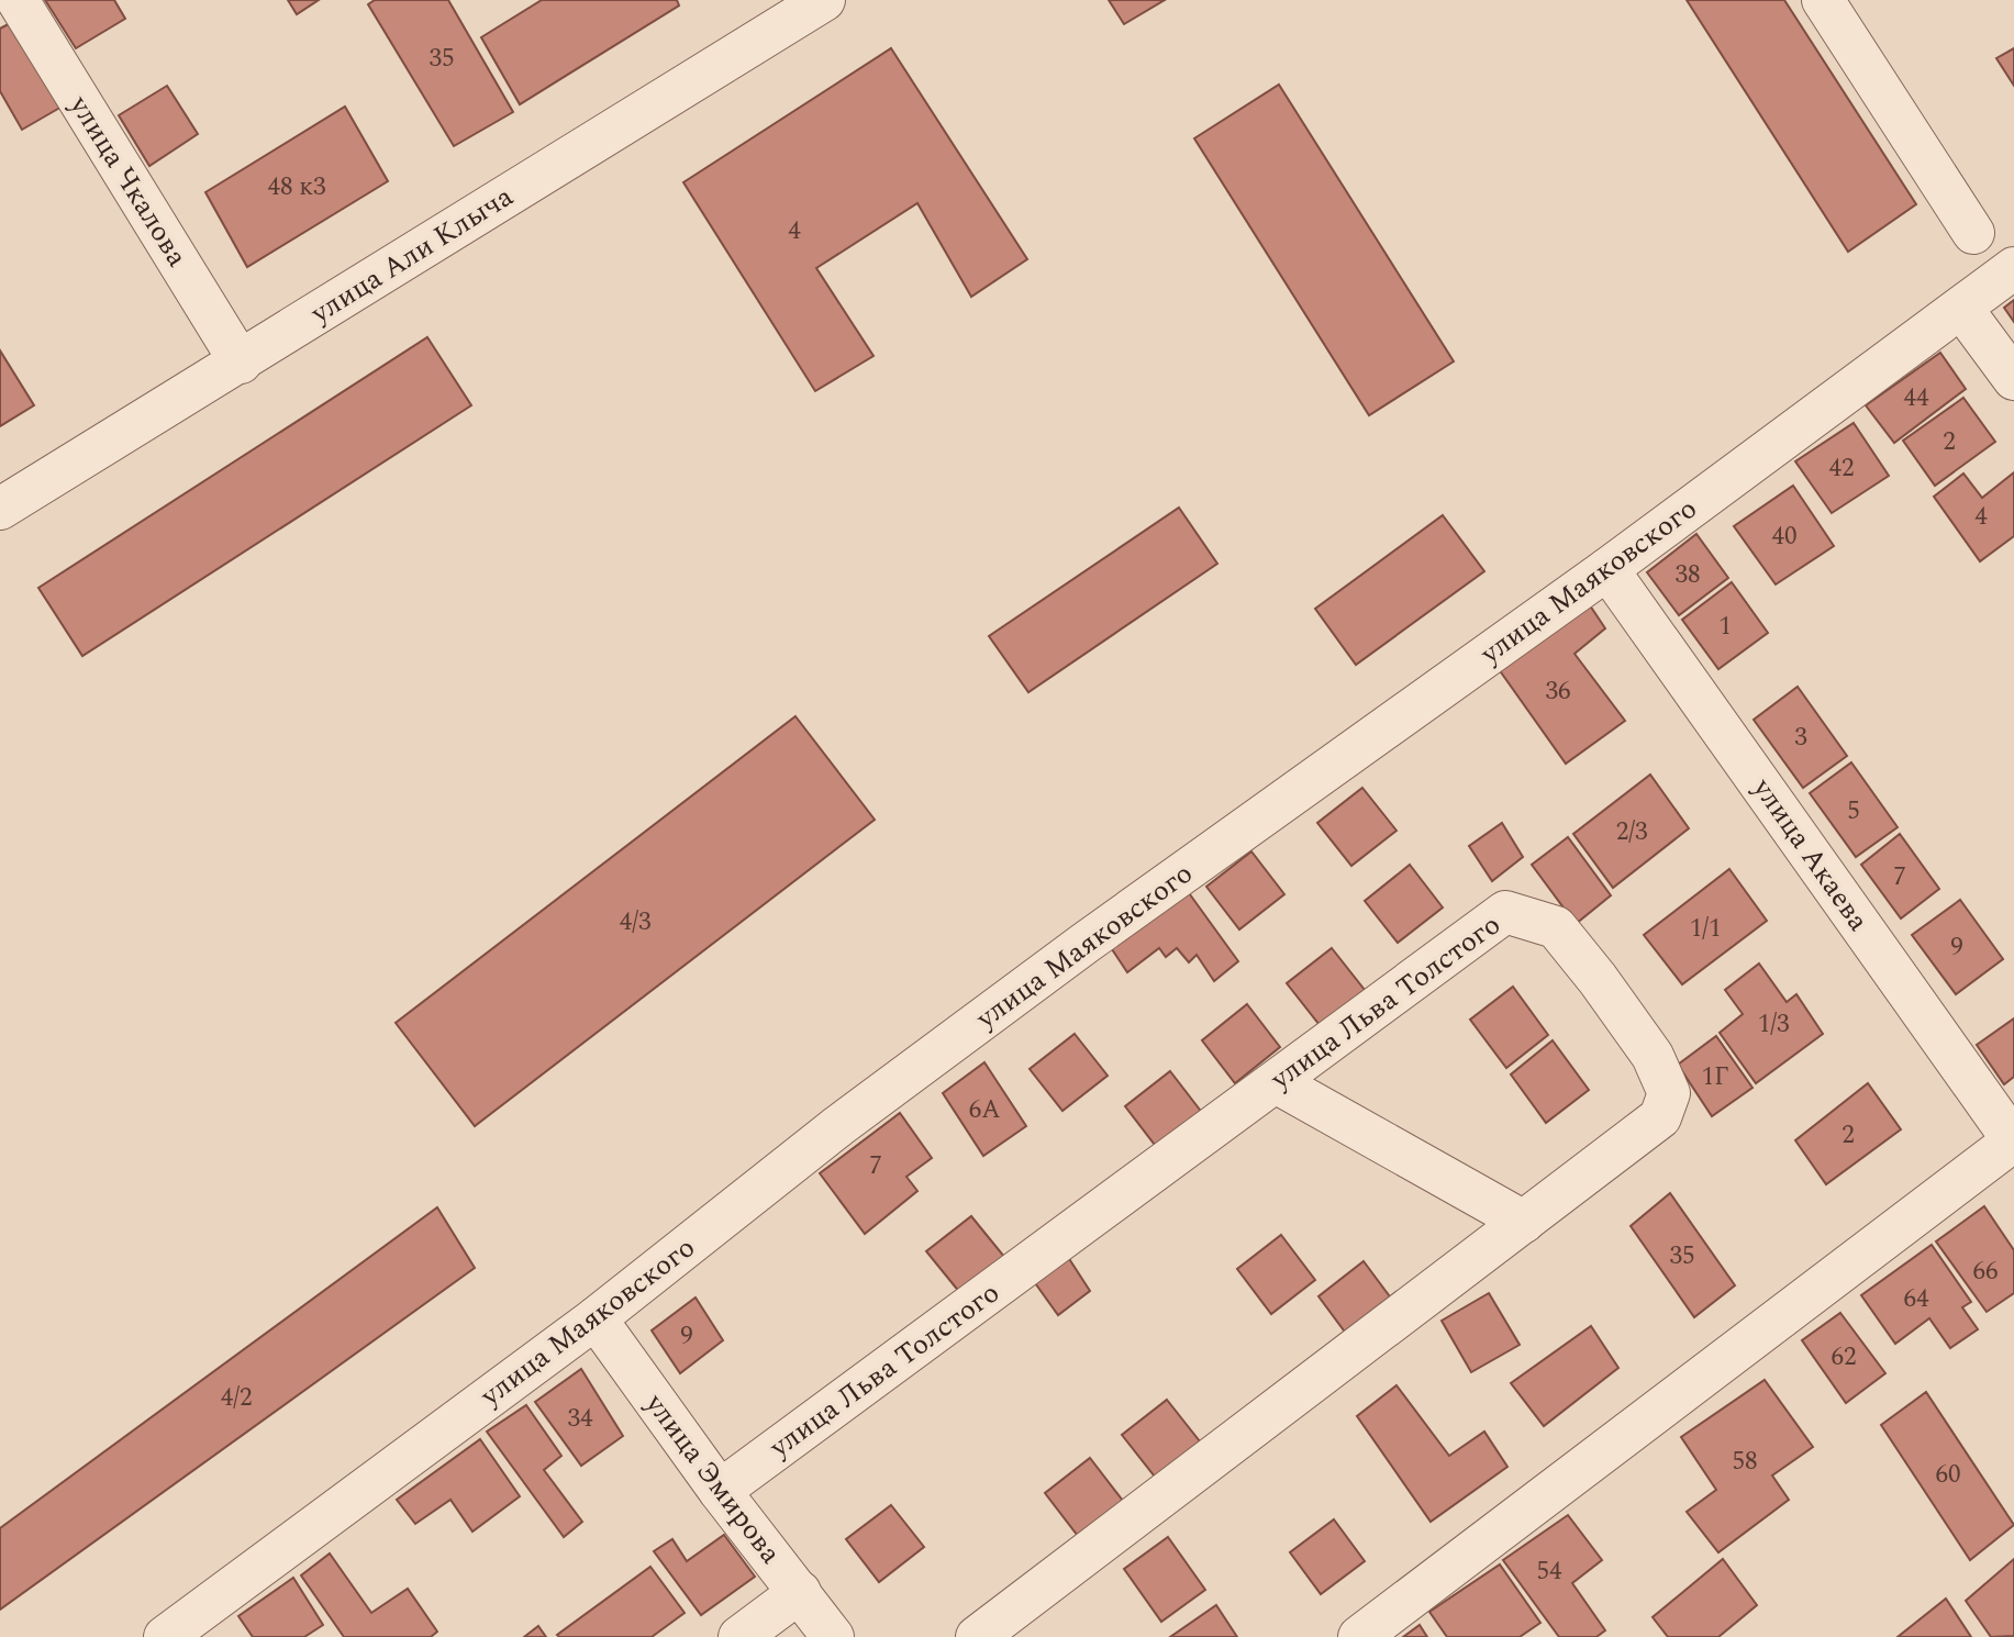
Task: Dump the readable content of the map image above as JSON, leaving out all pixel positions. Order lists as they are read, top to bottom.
{
  "streets": {
    "street": [
      "улица Чкалова",
      "улица Али Клыча",
      "улица Маяковского",
      "улица Акаева",
      "улица Льва Толстого",
      "улица Эмирова"
    ]
  },
  "crossings": [
    ["улица Чкалова", "улица Али Клыча"],
    ["улица Маяковского", "улица Акаева"],
    ["улица Маяковского", "улица Эмирова"],
    ["улица Льва Толстого", "улица Эмирова"]
  ],
  "house_numbers": [
    "35",
    "48 к3",
    "4",
    "44",
    "2",
    "42",
    "4",
    "40",
    "38",
    "1",
    "36",
    "3",
    "5",
    "2/3",
    "7",
    "4/3",
    "1/1",
    "9",
    "1/3",
    "1Г",
    "6А",
    "2",
    "7",
    "35",
    "66",
    "64",
    "9",
    "62",
    "4/2",
    "34",
    "58",
    "60",
    "54"
  ]
}
